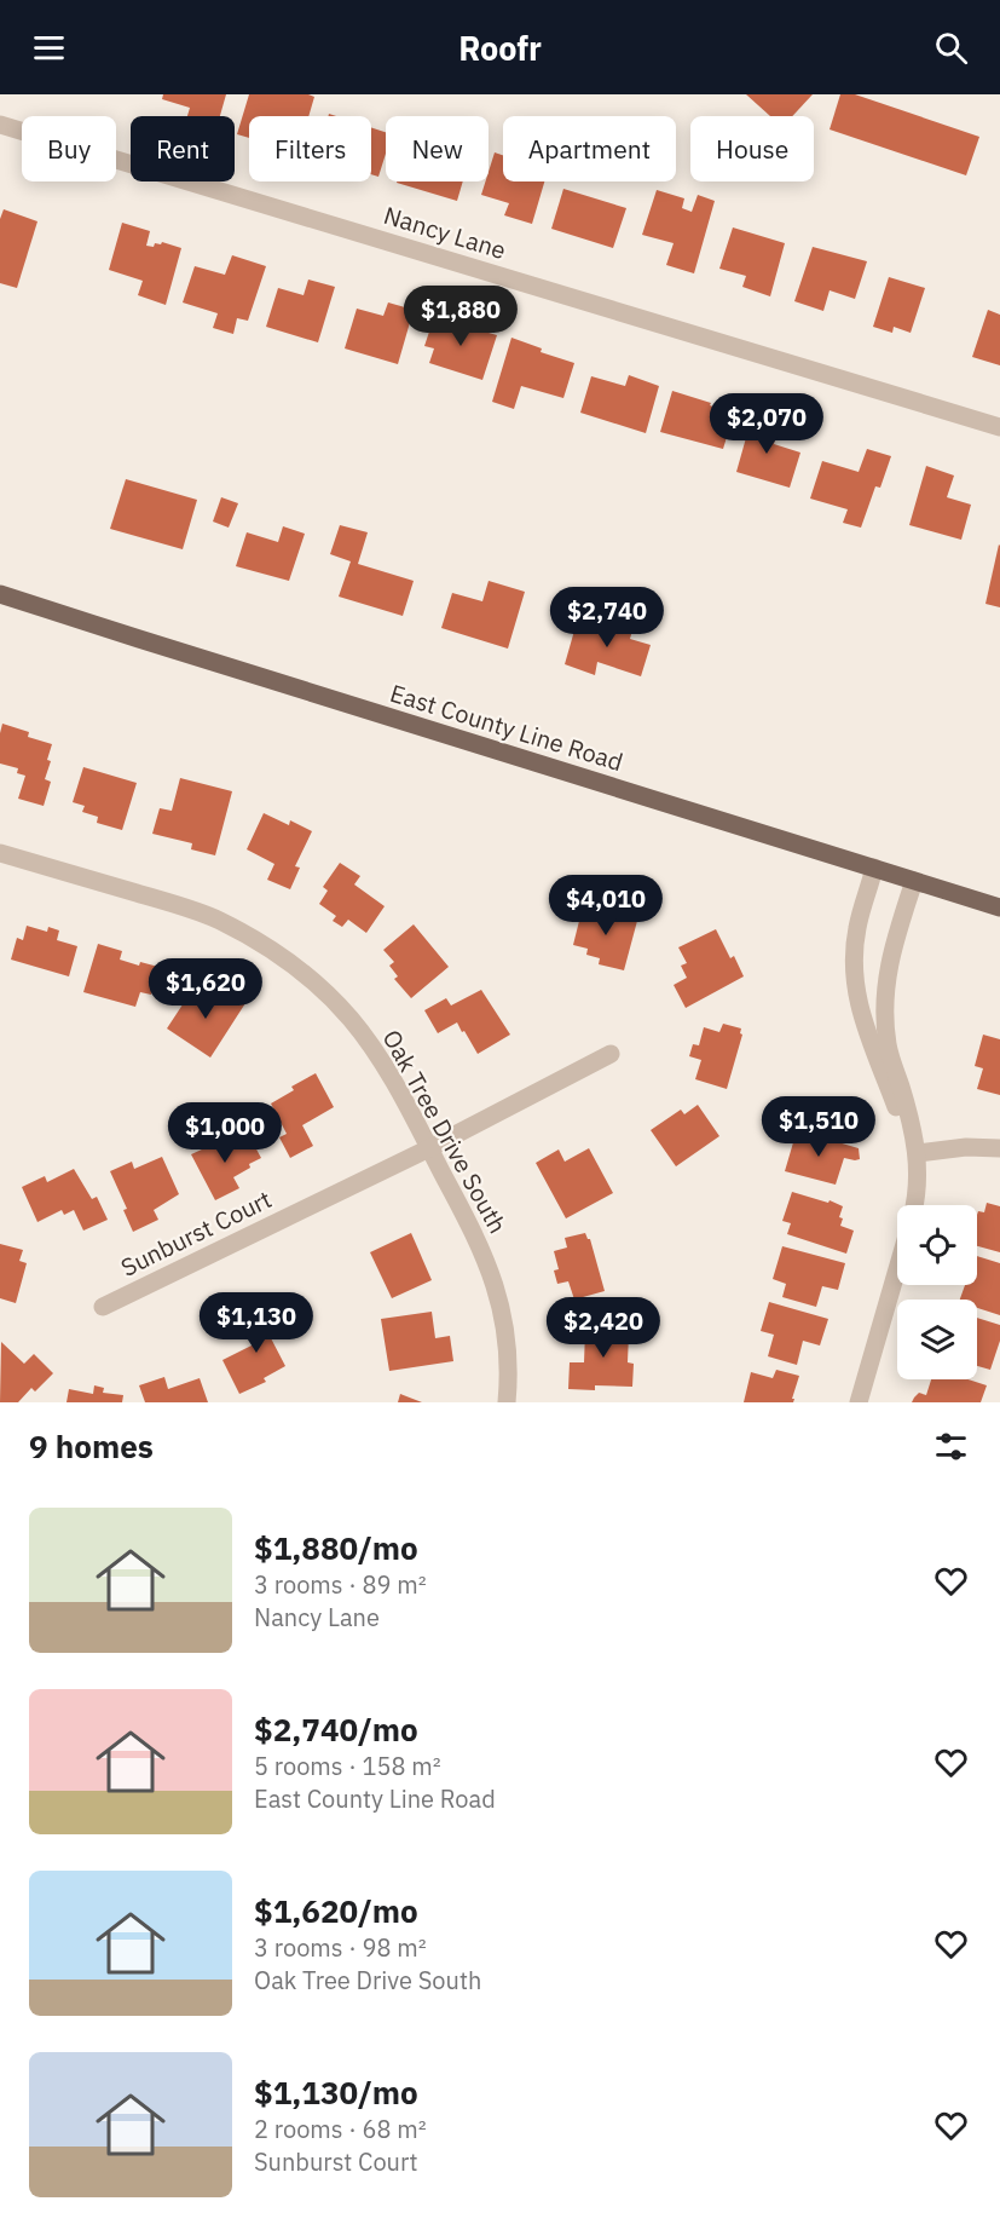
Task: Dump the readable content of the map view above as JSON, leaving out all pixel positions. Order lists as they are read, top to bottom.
{
  "streets": {
    "main road": ["East County Line Road"],
    "street": ["Nancy Lane", "Oak Tree Drive South", "Sunburst Court"]
  },
  "crossings": [
    ["Oak Tree Drive South", "Sunburst Court"]
  ],
  "page": {
    "header": "Roofr",
    "chip": [
      "Buy",
      "Rent",
      "Filters",
      "New",
      "Apartment",
      "House"
    ],
    "price": [
      "$1,880",
      "$2,070",
      "$2,740",
      "$4,010",
      "$1,620",
      "$1,510",
      "$1,000",
      "$1,130",
      "$2,420"
    ],
    "heading": "9 homes",
    "list": [
      {
        "name": "$1,880/mo",
        "note": "3 rooms · 89 m² · Nancy Lane"
      },
      {
        "name": "$2,740/mo",
        "note": "5 rooms · 158 m² · East County Line Road"
      },
      {
        "name": "$1,620/mo",
        "note": "3 rooms · 98 m² · Oak Tree Drive South"
      },
      {
        "name": "$1,130/mo",
        "note": "2 rooms · 68 m² · Sunburst Court"
      }
    ]
  }
}
